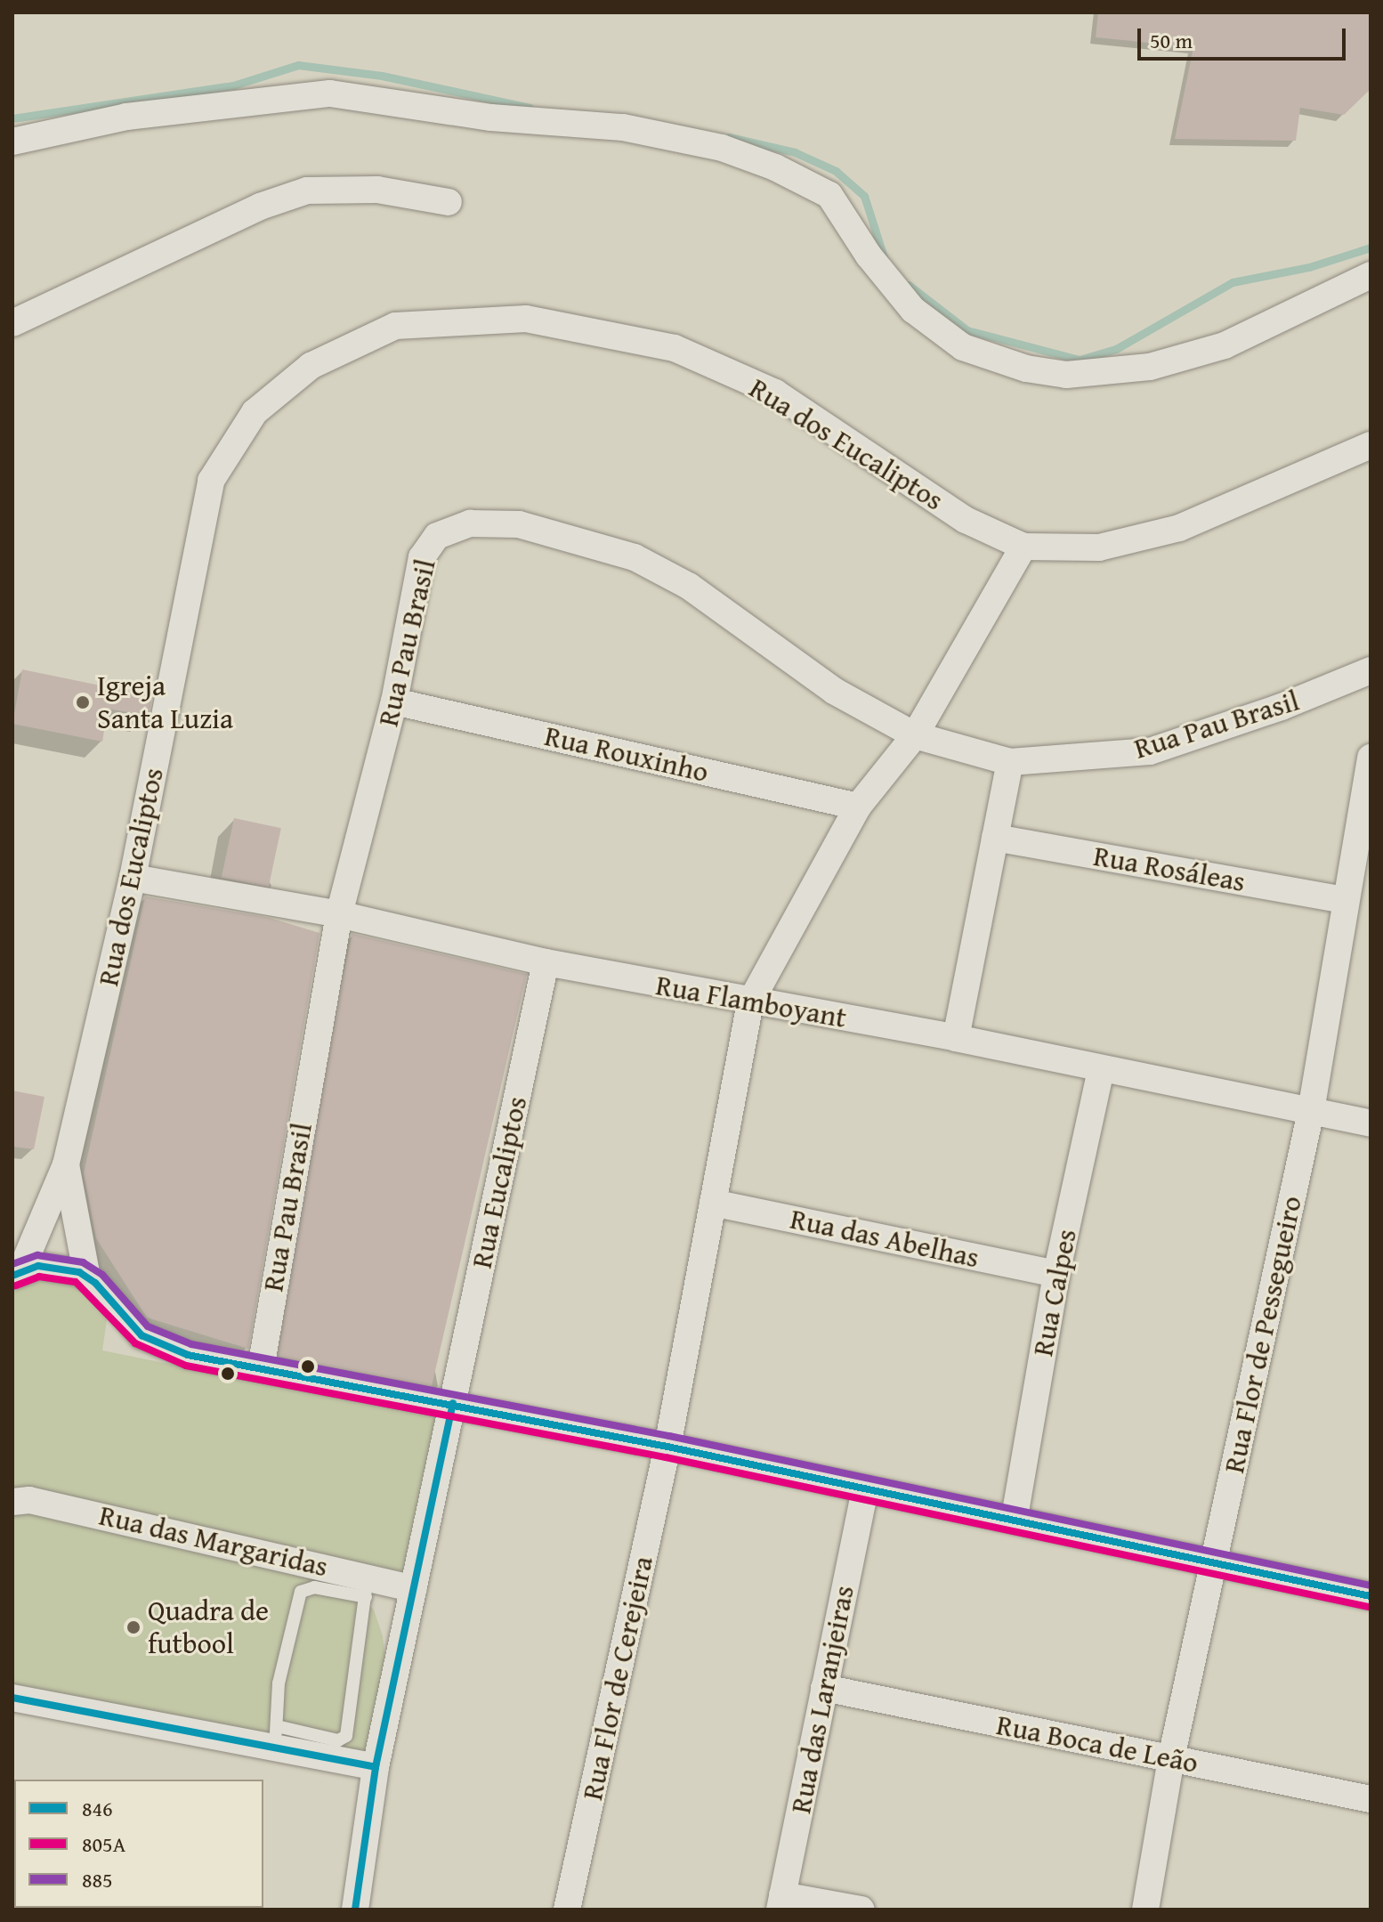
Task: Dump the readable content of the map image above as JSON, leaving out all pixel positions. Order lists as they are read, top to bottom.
{
  "streets": {
    "street": [
      "Rua dos Eucaliptos",
      "Rua Pau Brasil",
      "Rua Rouxinho",
      "Rua Rosáleas",
      "Rua Flamboyant",
      "Rua Eucaliptos",
      "Rua das Abelhas",
      "Rua Calpes",
      "Rua Flor de Pessegueiro",
      "Rua das Margaridas",
      "Rua Flor de Cerejeira",
      "Rua das Laranjeiras",
      "Rua Boca de Leão"
    ]
  },
  "crossings": [
    ["Rua dos Eucaliptos", "Rua Flamboyant"],
    ["Rua dos Eucaliptos", "Rua Flor de Cerejeira"],
    ["Rua Pau Brasil", "Rua Rouxinho"],
    ["Rua Pau Brasil", "Rua Flamboyant"],
    ["Rua Pau Brasil", "Rua Flor de Cerejeira"],
    ["Rua Rouxinho", "Rua Flor de Cerejeira"],
    ["Rua Rosáleas", "Rua Flor de Pessegueiro"],
    ["Rua Flamboyant", "Rua Eucaliptos"],
    ["Rua Flamboyant", "Rua Calpes"],
    ["Rua Flamboyant", "Rua Flor de Pessegueiro"],
    ["Rua Flamboyant", "Rua Flor de Cerejeira"],
    ["Rua Eucaliptos", "Rua das Margaridas"],
    ["Rua das Abelhas", "Rua Calpes"],
    ["Rua das Abelhas", "Rua Flor de Cerejeira"],
    ["Rua Flor de Pessegueiro", "Rua Boca de Leão"],
    ["Rua das Laranjeiras", "Rua Boca de Leão"]
  ],
  "places": ["Igreja Santa Luzia", "Quadra de futbool"],
  "lines": ["transit line 885", "transit line 846", "transit line 805A"],
  "legend": ["846", "805A", "885"],
  "scale_bar": "50 m"
}
